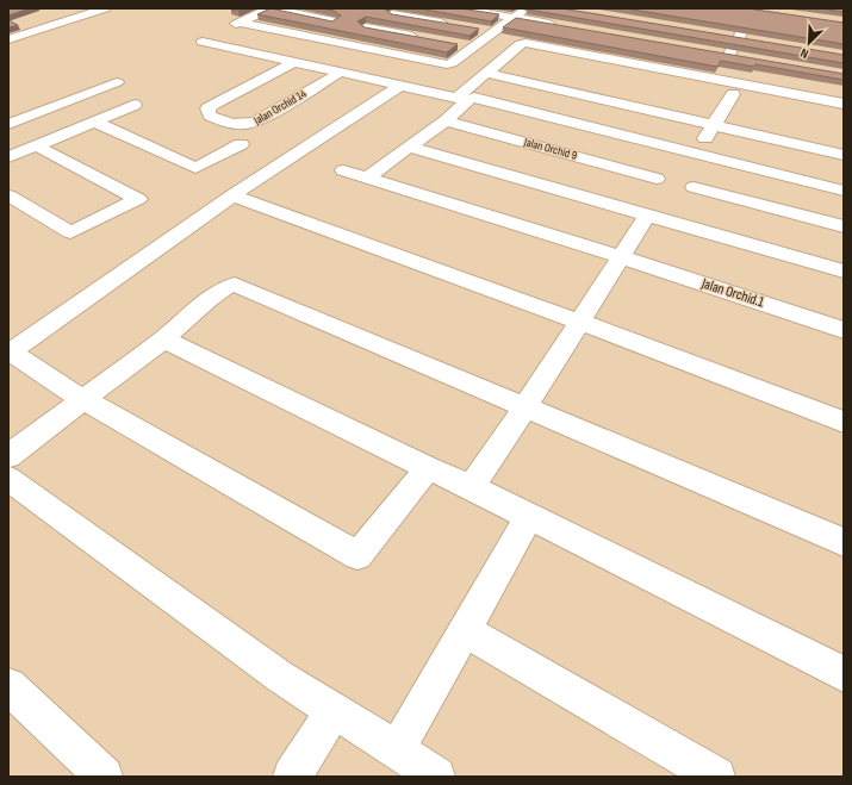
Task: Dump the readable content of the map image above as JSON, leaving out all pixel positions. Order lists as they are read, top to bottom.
{
  "streets": {
    "street": ["Jalan Orchid 14", "Jalan Orchid 9", "Jalan Orchid.1"]
  },
  "north": "bottom left"
}
